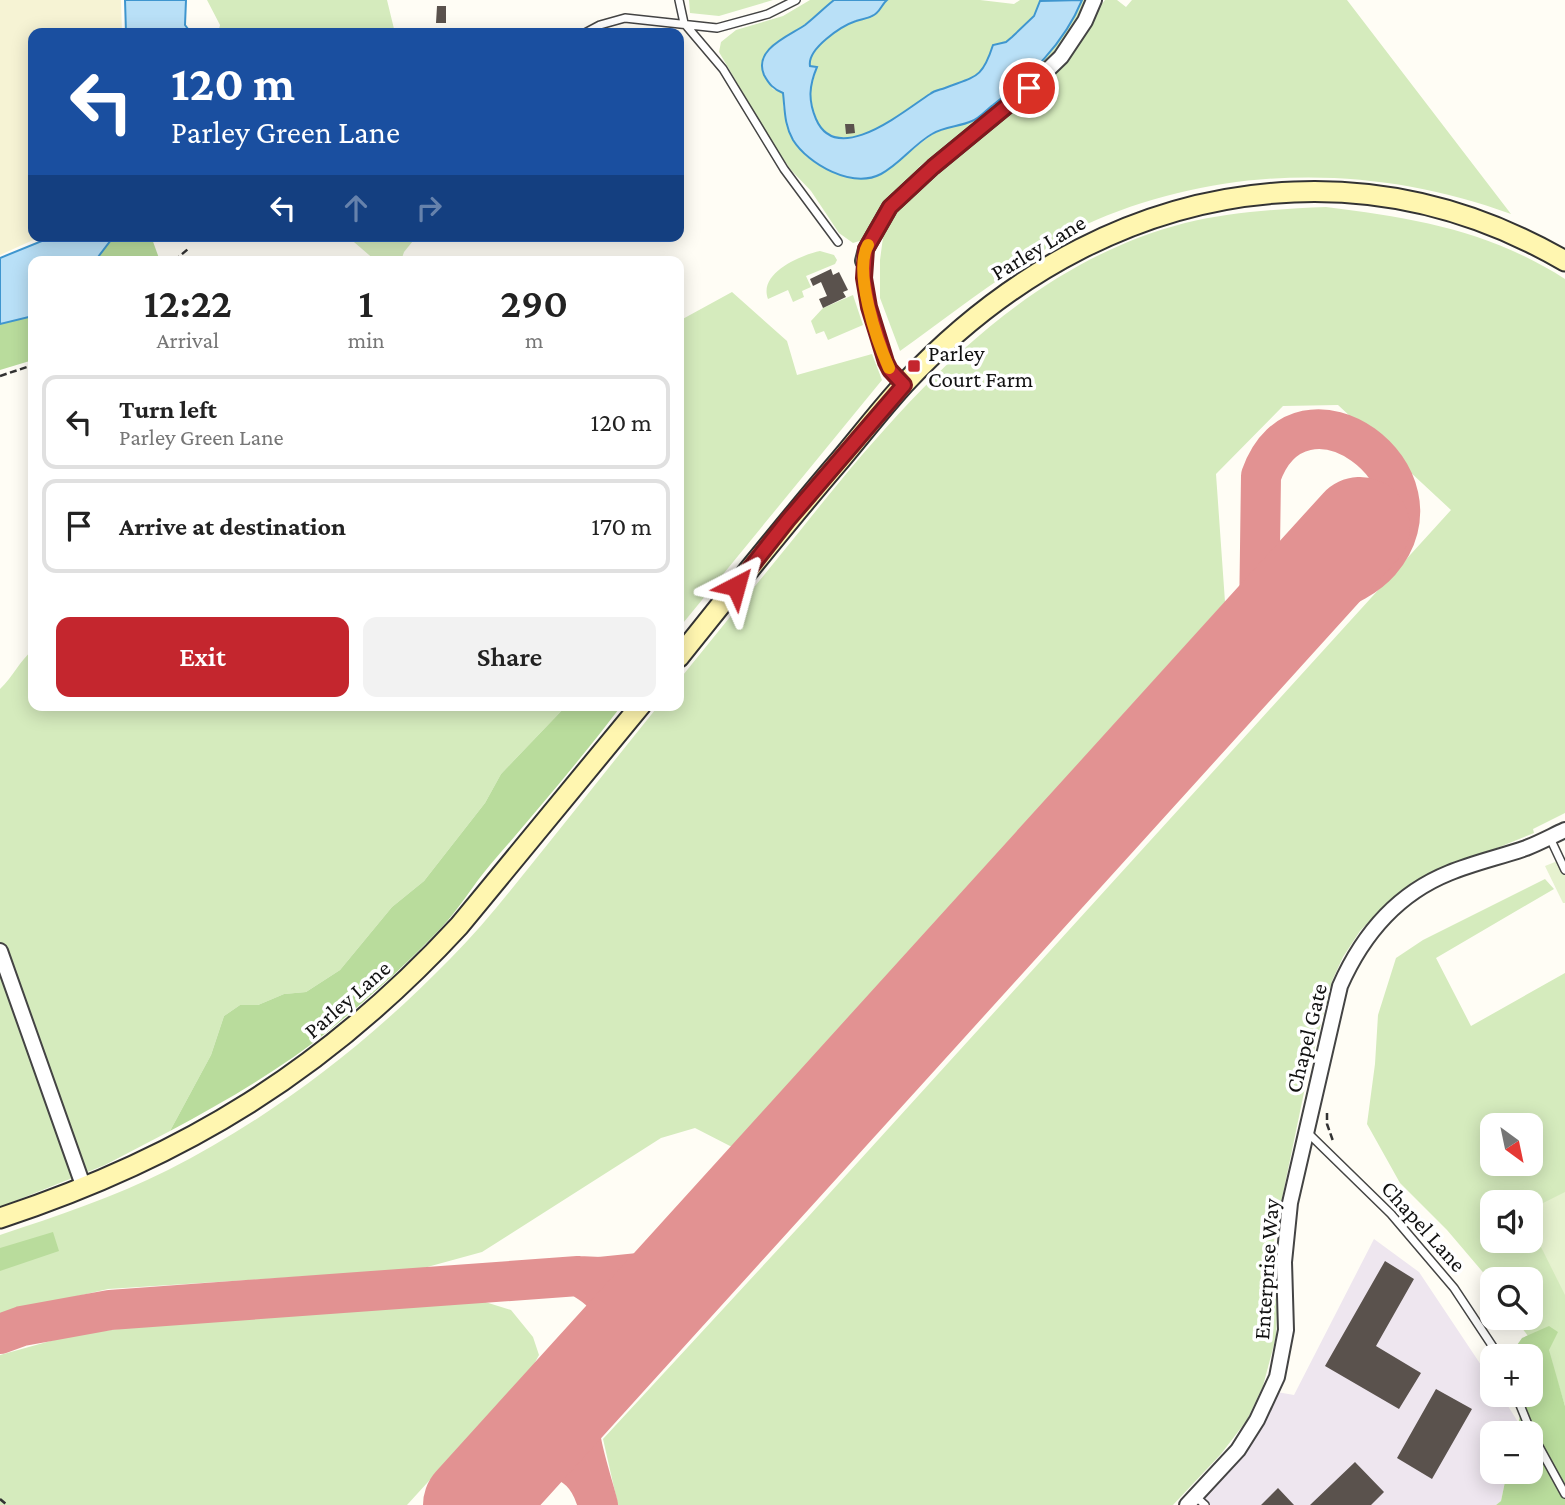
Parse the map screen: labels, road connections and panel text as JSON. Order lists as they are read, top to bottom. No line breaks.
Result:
{"streets":{"main road":["Parley Lane"],"street":["Chapel Gate","Enterprise Way"],"lane":["Chapel Lane"]},"crossings":[["Chapel Gate","Chapel Lane"],["Chapel Gate","Enterprise Way"],["Chapel Lane","Enterprise Way"]],"places":{"transit":["Parley Court Farm"]},"north":"bottom right","page":{"turn":["120 m","Parley Green Lane"],"eta":["12:22","Arrival","1","min","290","m"],"list":[{"name":"Turn left","note":"Parley Green Lane","value":"120 m"},{"name":"Arrive at destination","value":"170 m"}],"buttons":["Exit","Share"],"map_buttons":["+","−"]}}
